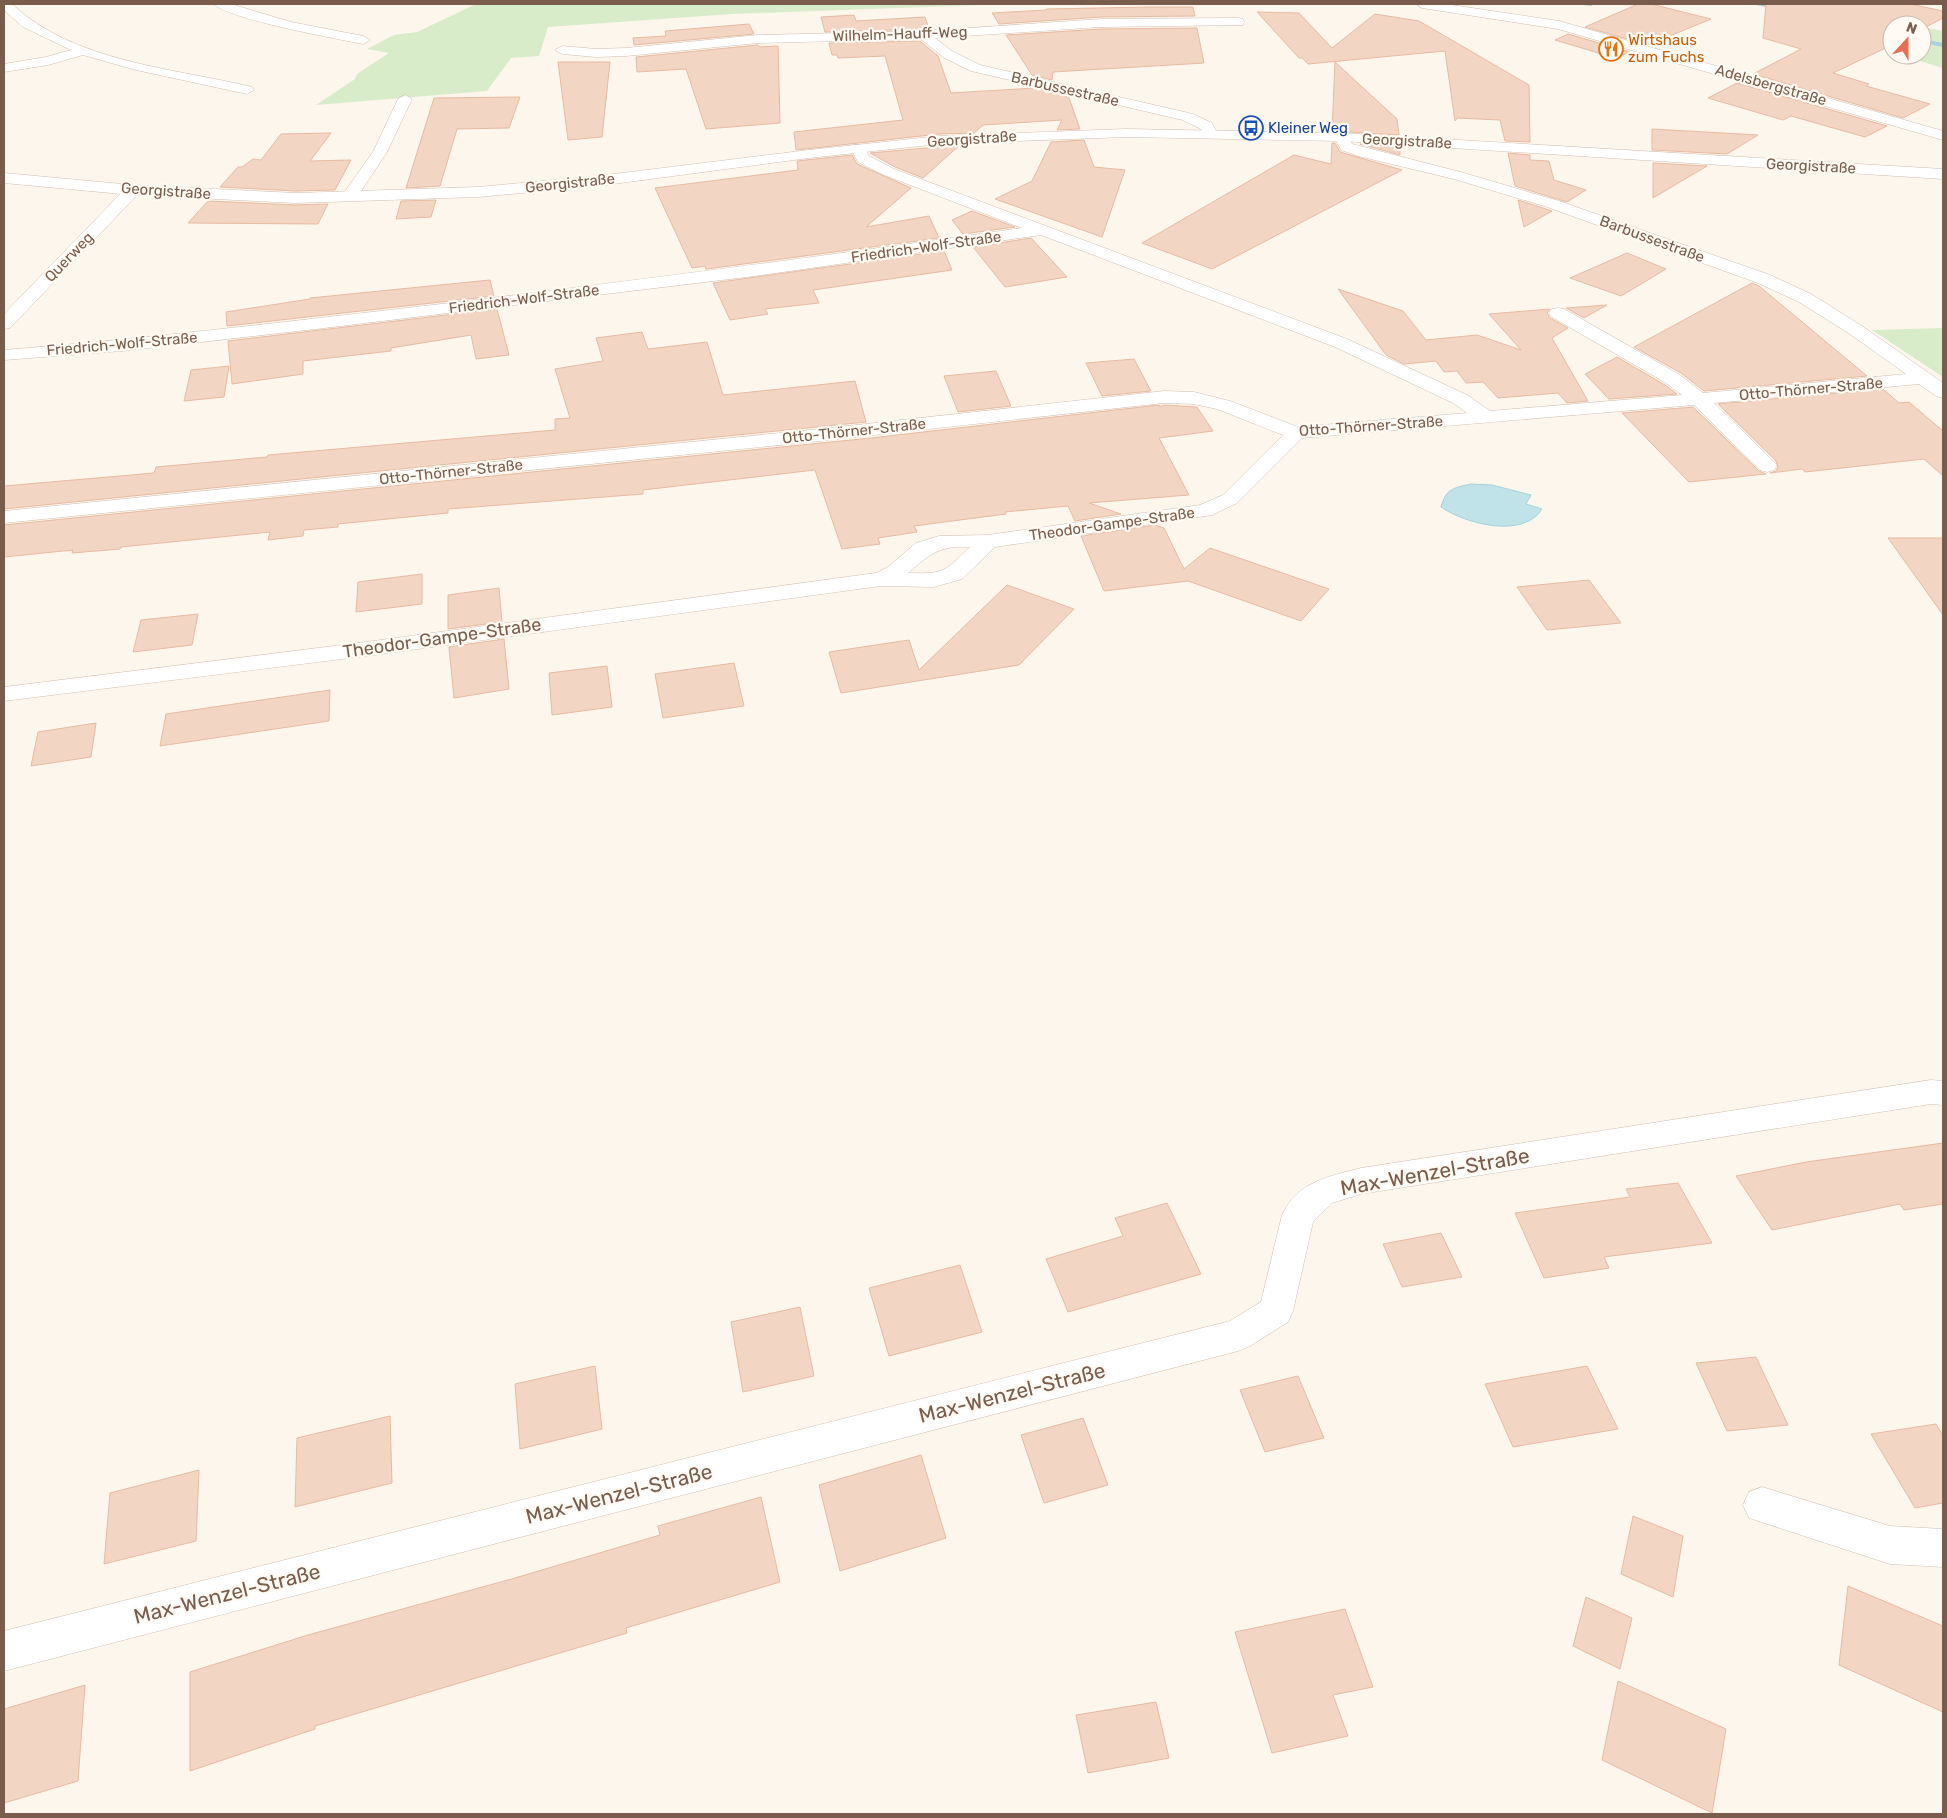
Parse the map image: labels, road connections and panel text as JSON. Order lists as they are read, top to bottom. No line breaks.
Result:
{"streets":{"street":["Wilhelm-Hauff-Weg","Adelsbergstraße","Barbussestraße","Georgistraße","Friedrich-Wolf-Straße","Querweg","Otto-Thörner-Straße","Theodor-Gampe-Straße","Max-Wenzel-Straße"]},"crossings":[["Wilhelm-Hauff-Weg","Barbussestraße"],["Barbussestraße","Georgistraße"],["Barbussestraße","Otto-Thörner-Straße"],["Georgistraße","Querweg"],["Otto-Thörner-Straße","Theodor-Gampe-Straße"]],"places":{"restaurant":["Wirtshaus zum Fuchs"],"bus stop":["Kleiner Weg"]},"north":"top"}
